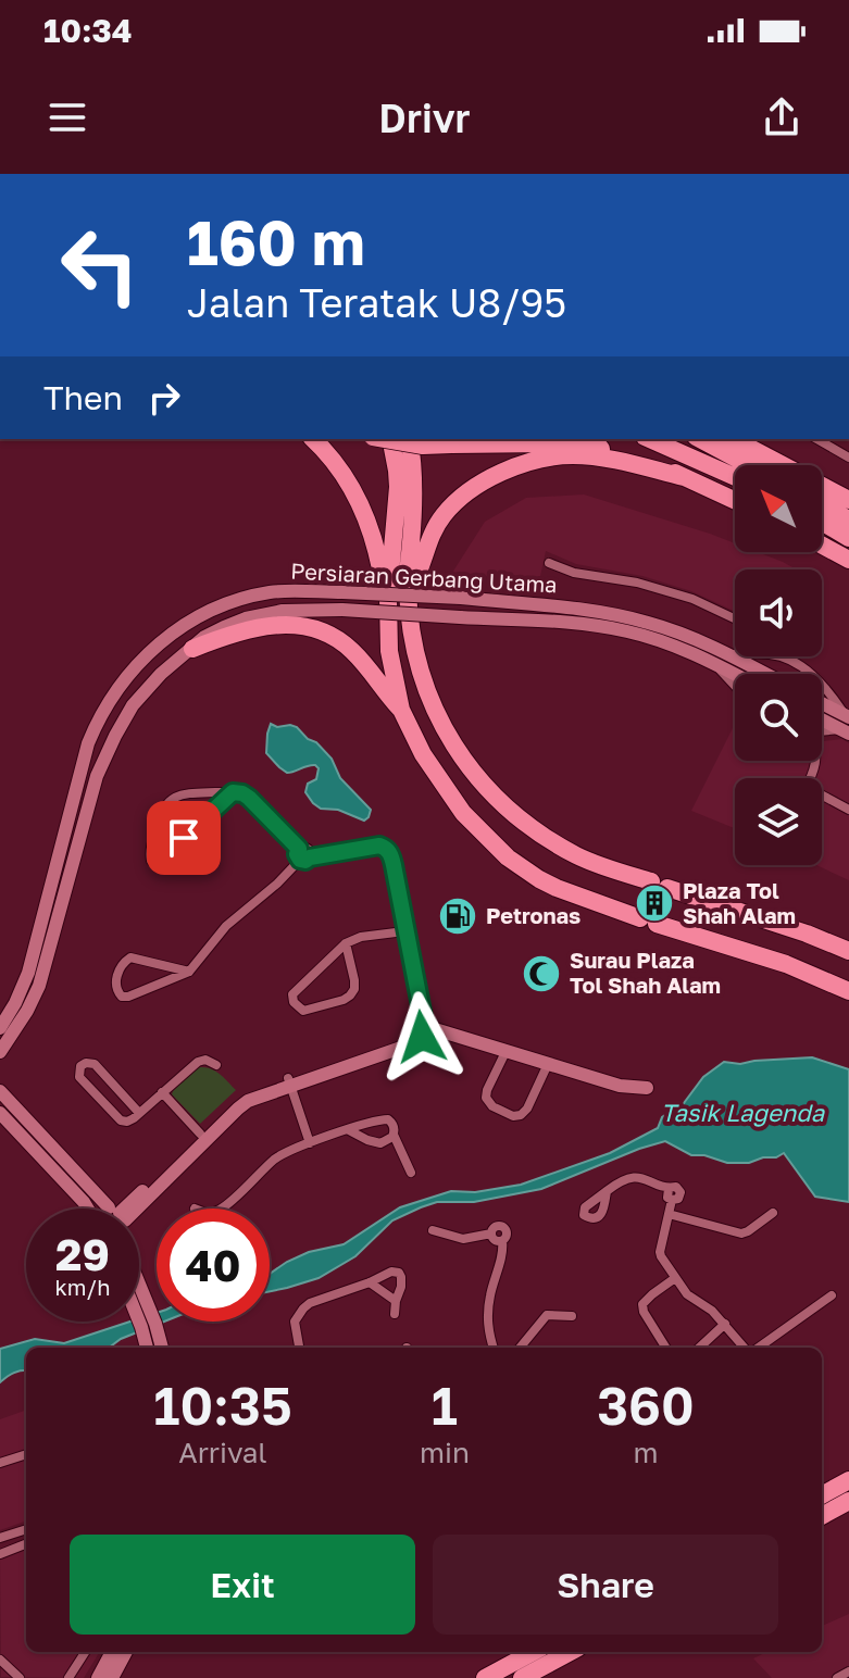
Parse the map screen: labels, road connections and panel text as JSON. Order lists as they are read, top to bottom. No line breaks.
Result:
{"streets":{"main road":["Persiaran Gerbang Utama"]},"water":["Tasik Lagenda"],"places":{"building":["Plaza Tol Shah Alam"],"fuel station":["Petronas"],"mosque":["Surau Plaza Tol Shah Alam"]},"north":"top left","page":{"status":"10:34","header":"Drivr","turn":["160 m","Jalan Teratak U8/95"],"then":"Then","speed":"29 km/h","limit":"40","eta":["10:35","Arrival","1","min","360","m"],"buttons":["Exit","Share"]}}
